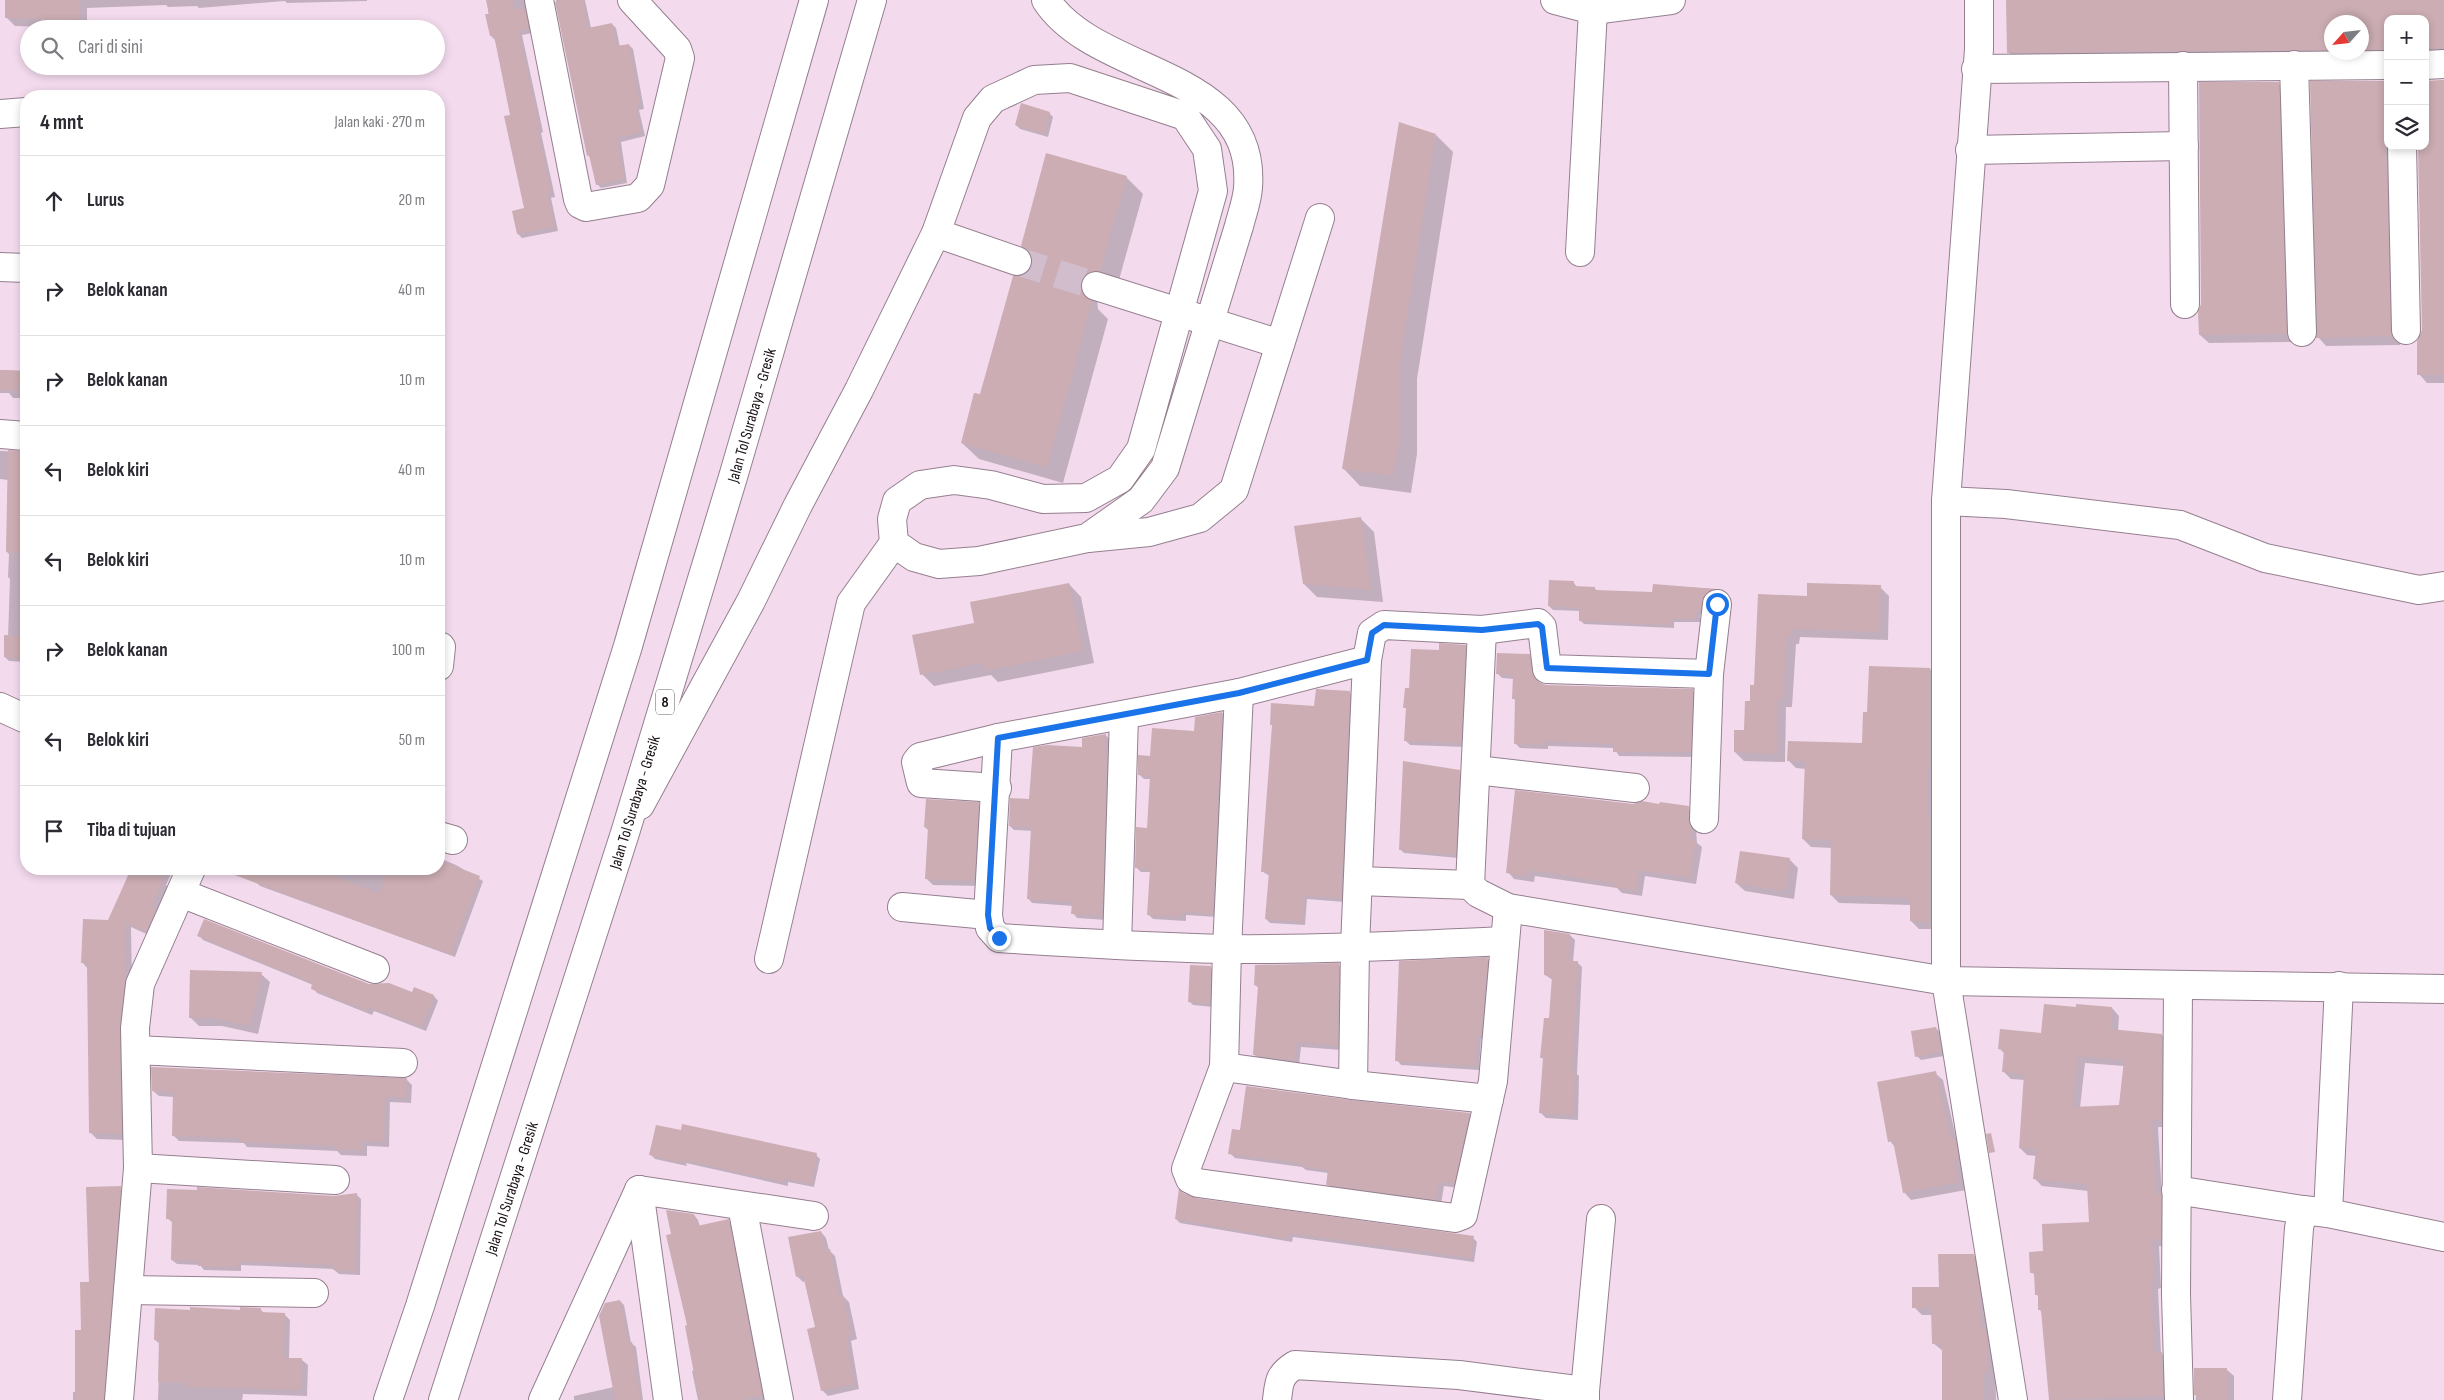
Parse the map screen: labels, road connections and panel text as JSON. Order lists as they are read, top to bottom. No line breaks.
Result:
{"streets":{"main road":["Jalan Tol Surabaya - Gresik","8"]},"north":"bottom left","page":{"map_buttons":["+","−"],"search":"Cari di sini","heading":["4 mnt","Jalan kaki · 270 m"],"list":[["Lurus","20 m"],["Belok kanan","40 m"],["Belok kanan","10 m"],["Belok kiri","40 m"],["Belok kiri","10 m"],["Belok kanan","100 m"],["Belok kiri","50 m"],"Tiba di tujuan"]}}
